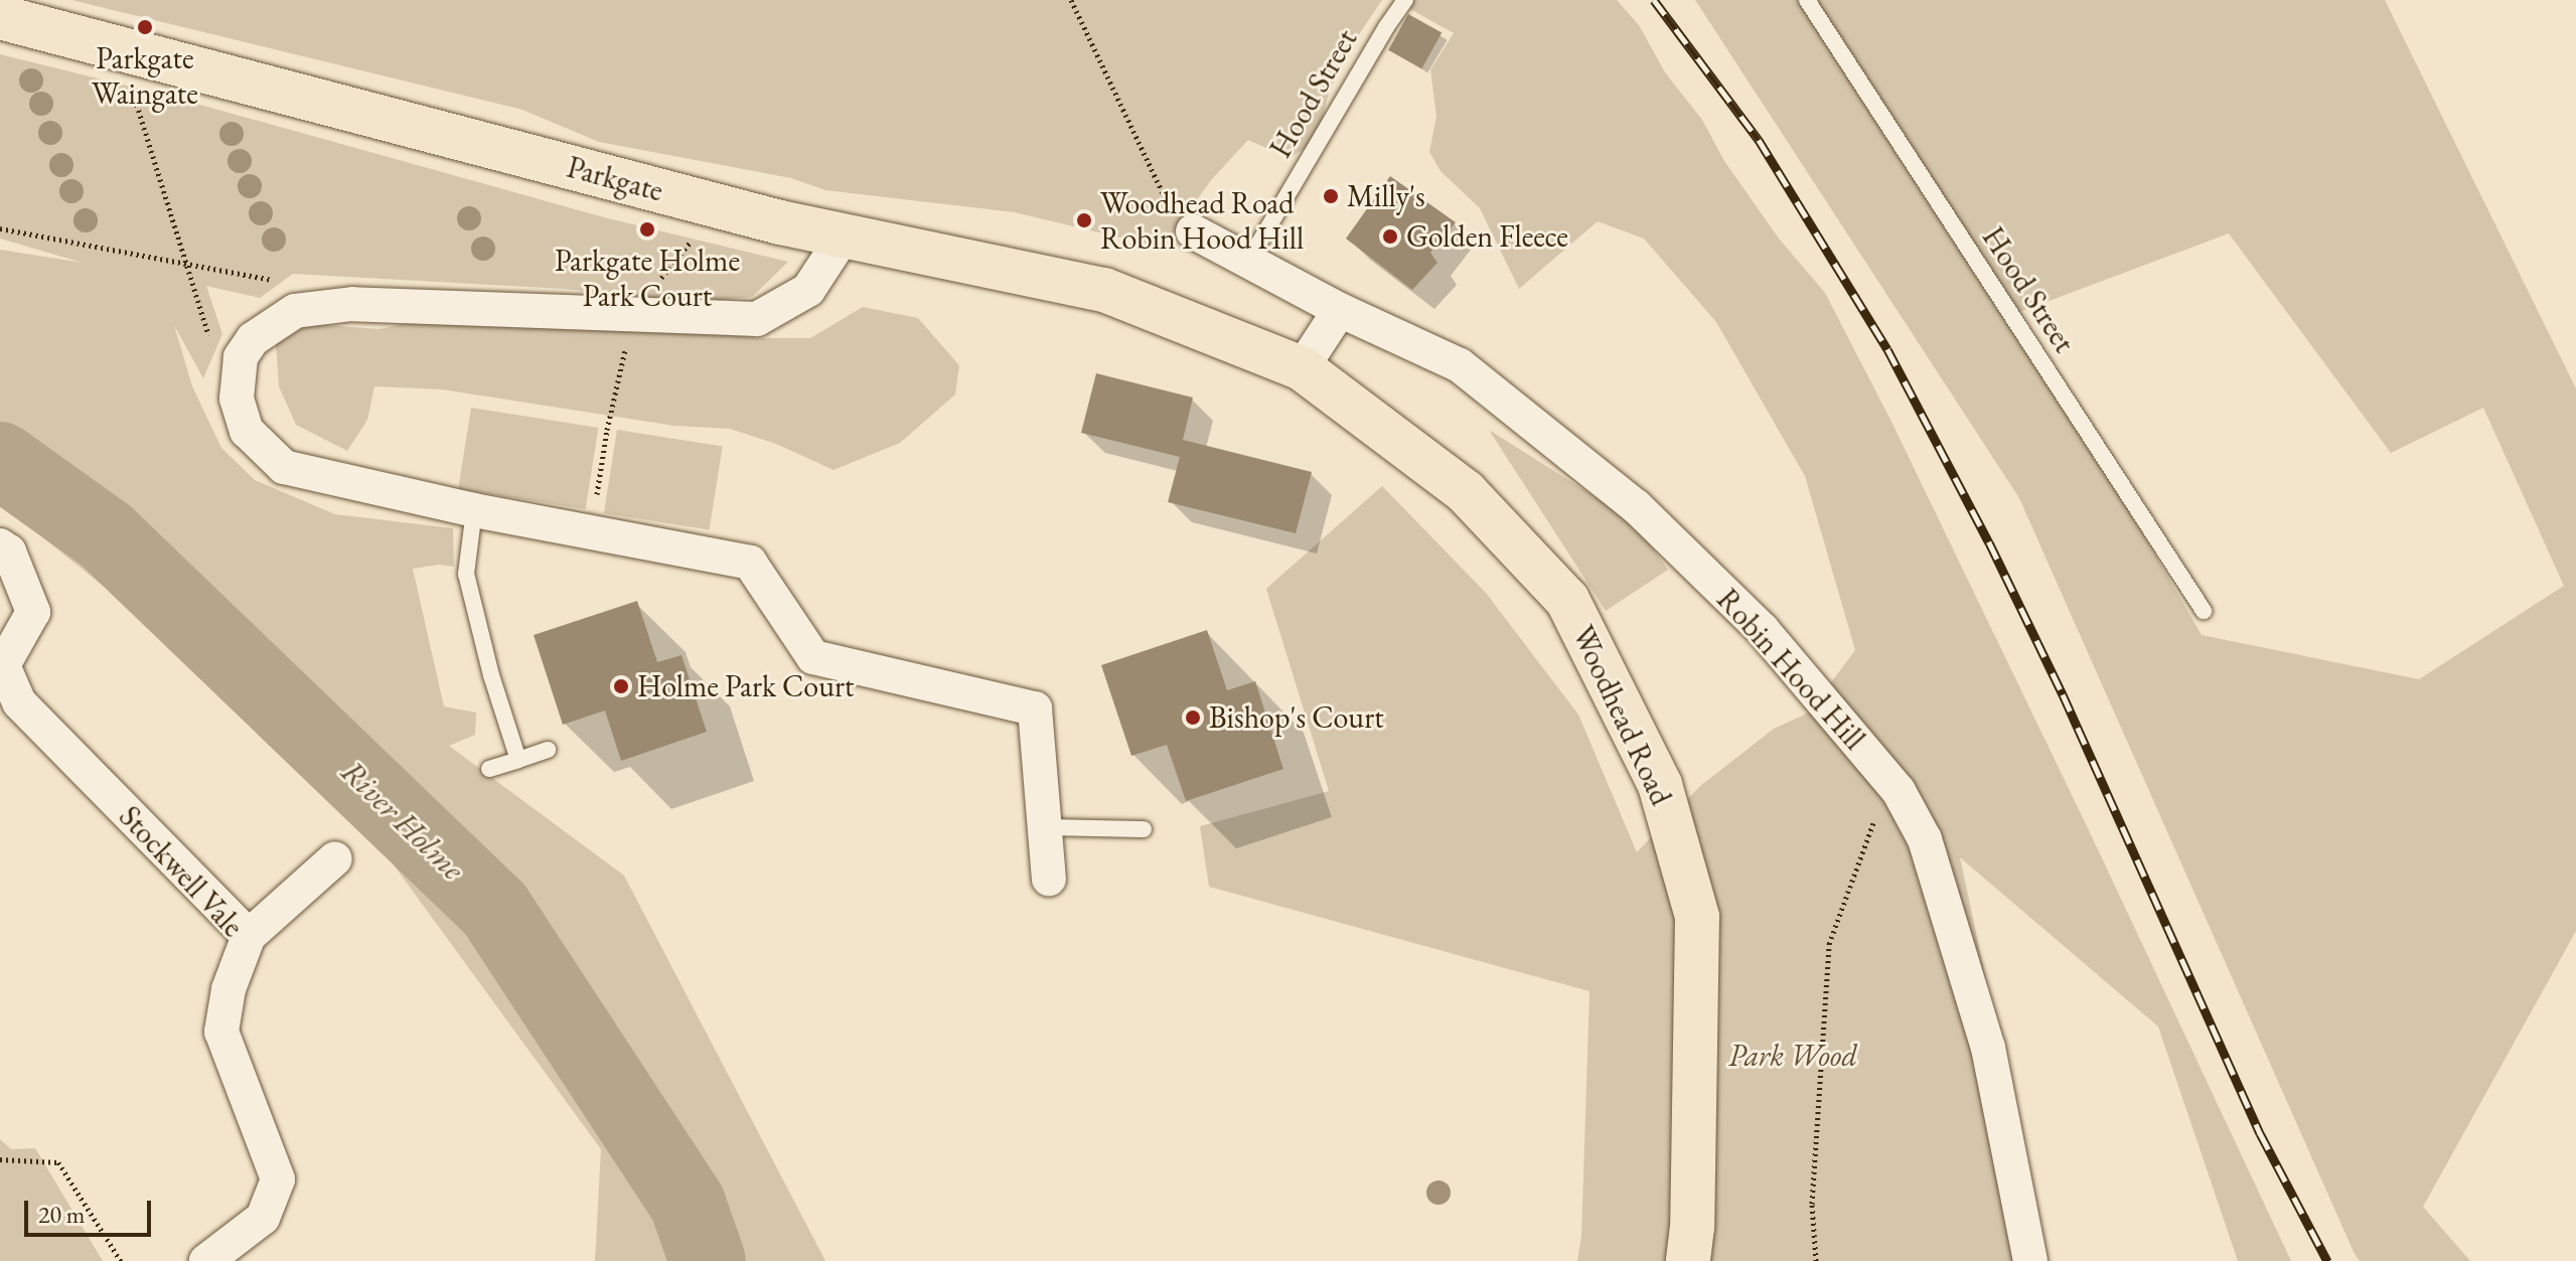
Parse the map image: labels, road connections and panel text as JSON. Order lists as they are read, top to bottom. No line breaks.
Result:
{"streets":{"main road":["Parkgate","Woodhead Road"],"street":["Robin Hood Hill","Stockwell Vale"],"lane":["Hood Street"]},"crossings":[["Hood Street","Robin Hood Hill"],["Parkgate","Woodhead Road"]],"water":["River Holme"],"parks":["Park Wood"],"places":["Parkgate Waingate","Milly's","Woodhead Road Robin Hood Hill","Parkgate Holme Park Court","Golden Fleece","Holme Park Court","Bishop's Court"],"scale_bar":"20 m"}
